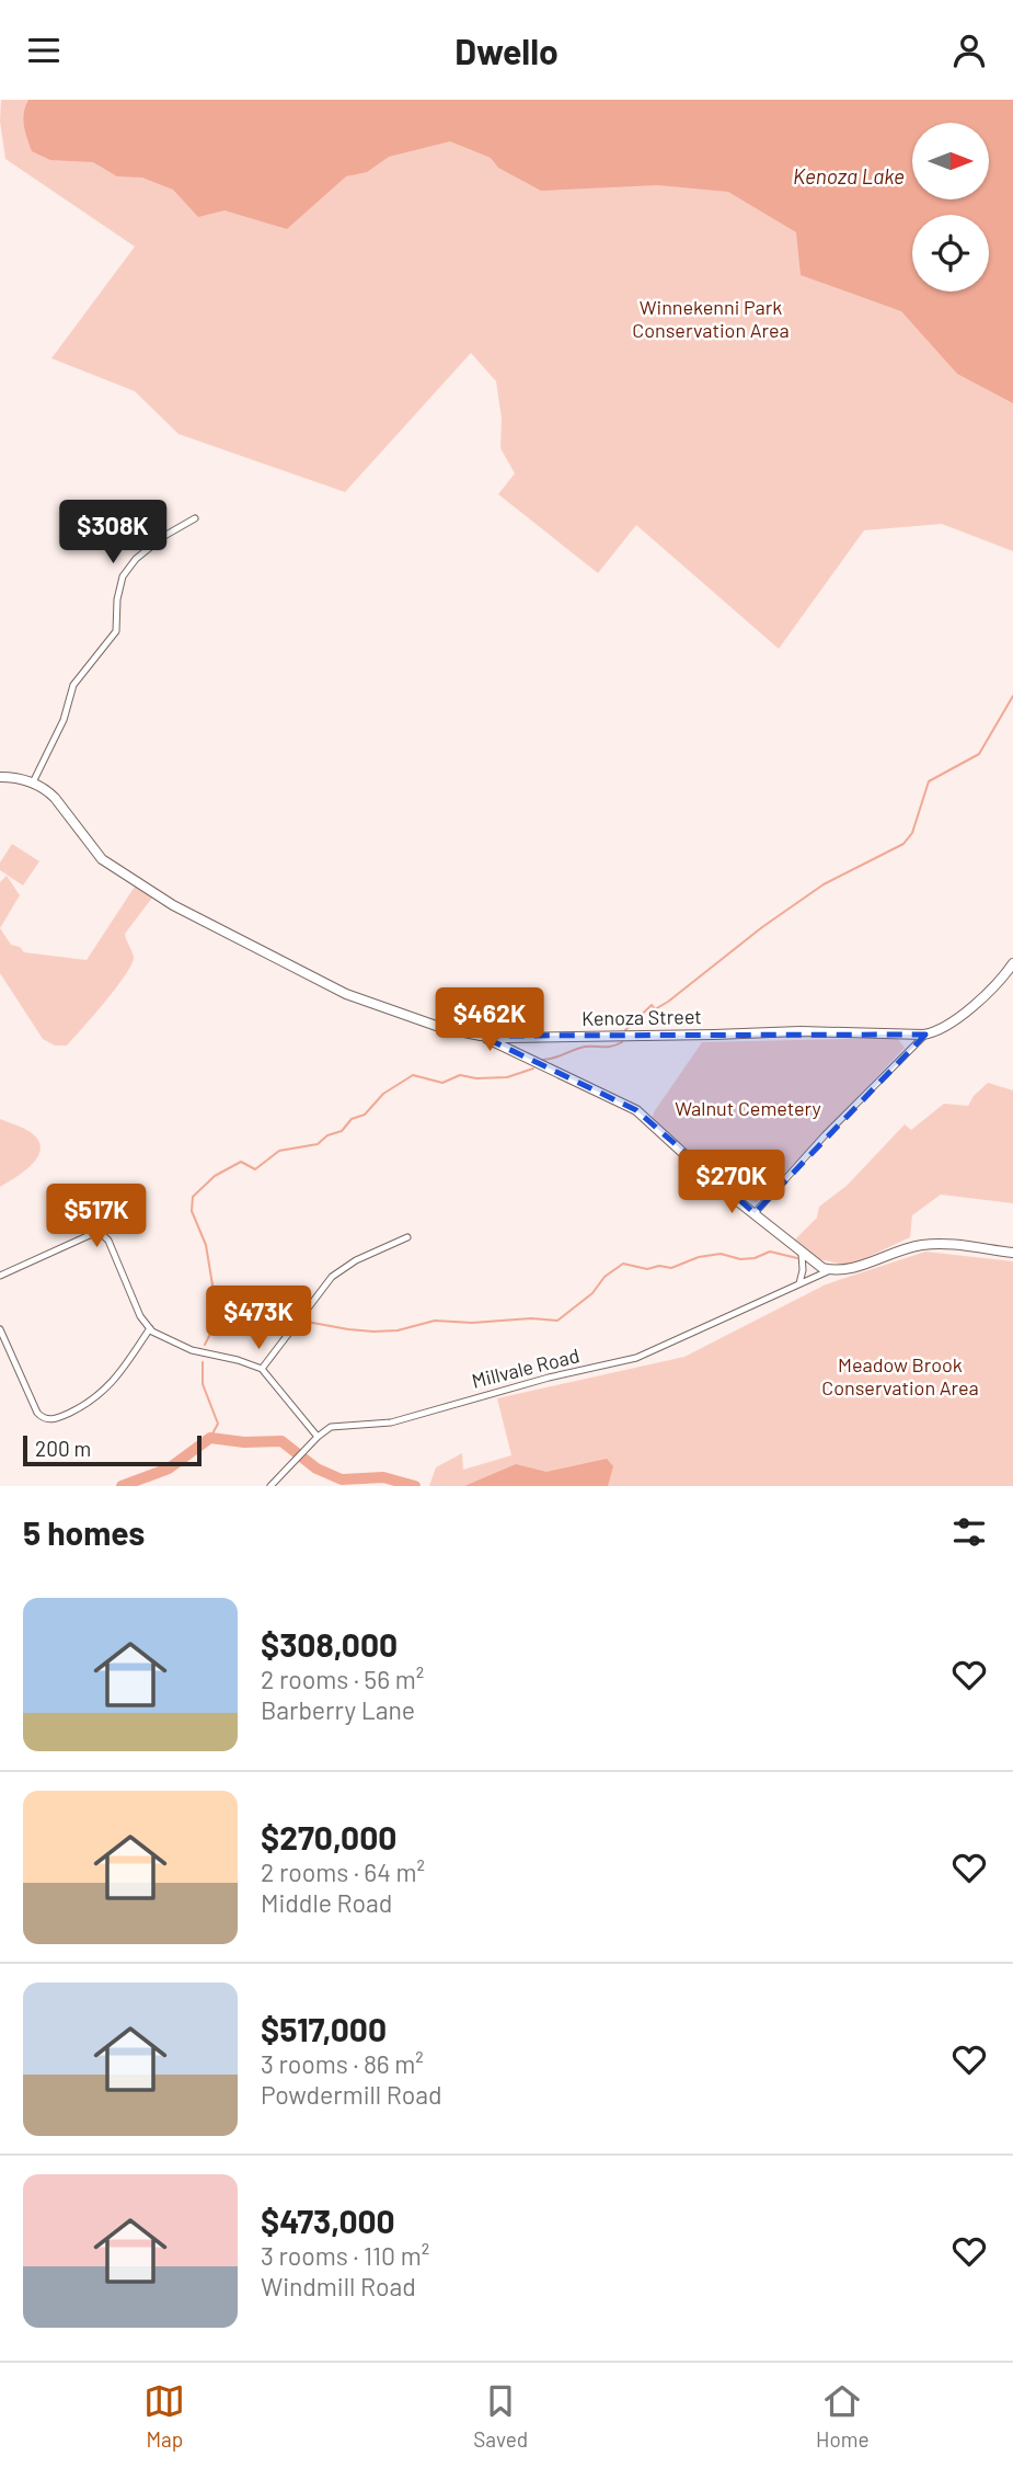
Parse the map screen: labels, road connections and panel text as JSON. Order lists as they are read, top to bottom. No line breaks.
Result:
{"streets":{"street":["Kenoza Street","Millvale Road"]},"water":["Kenoza Lake"],"parks":["Winnekenni Park Conservation Area","Walnut Cemetery","Meadow Brook Conservation Area"],"scale_bar":"200 m","north":"right","page":{"header":"Dwello","price":["$308K","$462K","$270K","$517K","$473K"],"scale":"200 m","heading":"5 homes","list":[{"name":"$308,000","note":"2 rooms · 56 m² · Barberry Lane"},{"name":"$270,000","note":"2 rooms · 64 m² · Middle Road"},{"name":"$517,000","note":"3 rooms · 86 m² · Powdermill Road"},{"name":"$473,000","note":"3 rooms · 110 m² · Windmill Road"}],"tabs":["Map","Saved","Home"]}}
